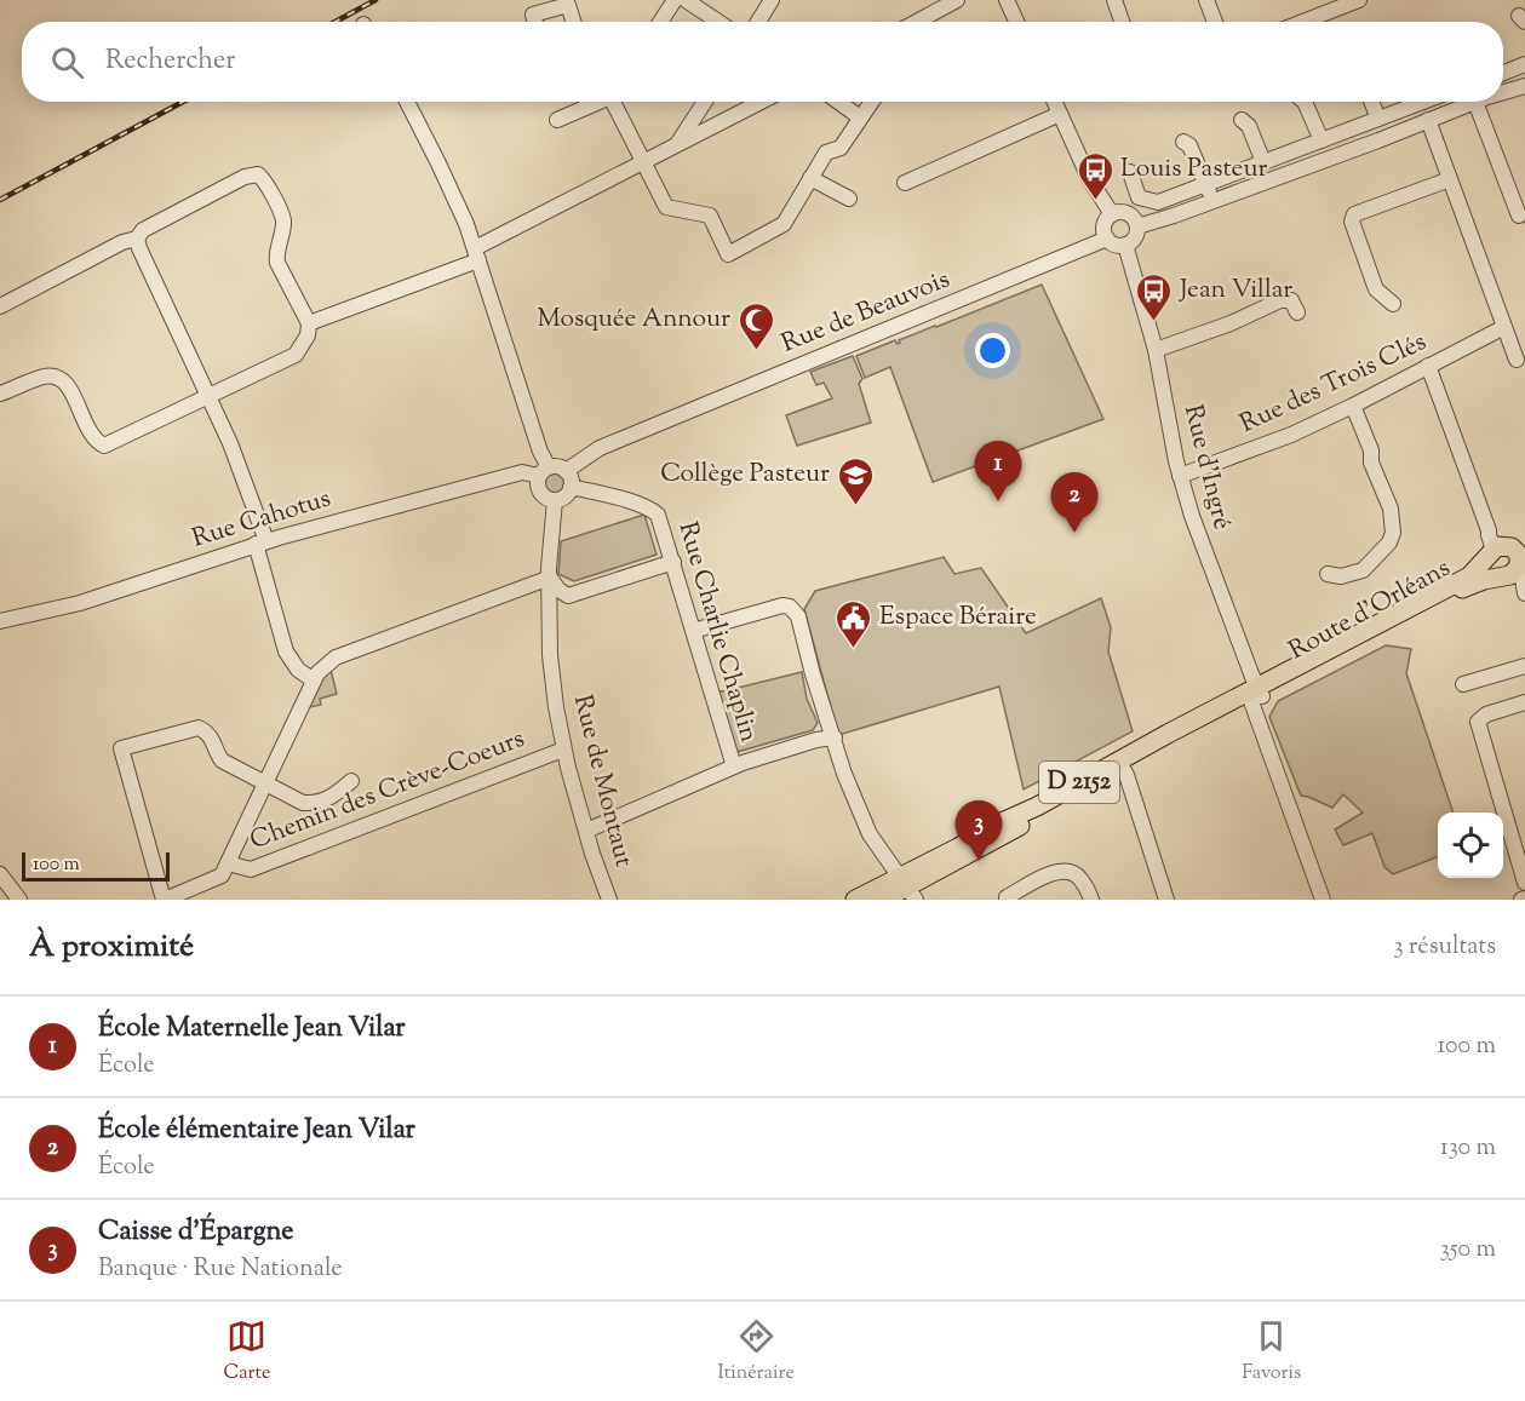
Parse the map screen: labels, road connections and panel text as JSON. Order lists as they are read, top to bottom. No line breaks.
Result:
{"streets":{"main road":["Route d'Orléans","D 2152"],"street":["Rue de Beauvois","Rue des Trois Clés","Rue d'Ingré","Rue Cahotus","Rue Charlie Chaplin","Rue de Montaut","Chemin des Crève-Coeurs"]},"crossings":[["Rue de Beauvois","Rue d'Ingré"],["Rue de Beauvois","Rue Cahotus"],["Rue de Beauvois","Rue Charlie Chaplin"],["Rue de Beauvois","Rue de Montaut"],["Rue des Trois Clés","Rue d'Ingré"],["Rue d'Ingré","Route d'Orléans"],["Rue d'Ingré","D 2152"],["Rue Cahotus","Rue Charlie Chaplin"],["Rue Cahotus","Rue de Montaut"],["Route d'Orléans","D 2152"],["Rue Charlie Chaplin","Rue de Montaut"],["Rue de Montaut","Chemin des Crève-Coeurs"]],"places":{"bus stop":["Louis Pasteur","Jean Villar"],"mosque":["Mosquée Annour"],"school or university":["Collège Pasteur"],"public building":["Espace Béraire"]},"scale_bar":"100 m","page":{"search":"Rechercher","pins":["1","2","3"],"scale":"100 m","heading":["À proximité","3 résultats"],"list":[{"mark":"1","name":"École Maternelle Jean Vilar","note":"École","value":"100 m"},{"mark":"2","name":"École élémentaire Jean Vilar","note":"École","value":"130 m"},{"mark":"3","name":"Caisse d'Épargne","note":"Banque · Rue Nationale","value":"350 m"}],"nav":["Carte","Itinéraire","Favoris"]}}
